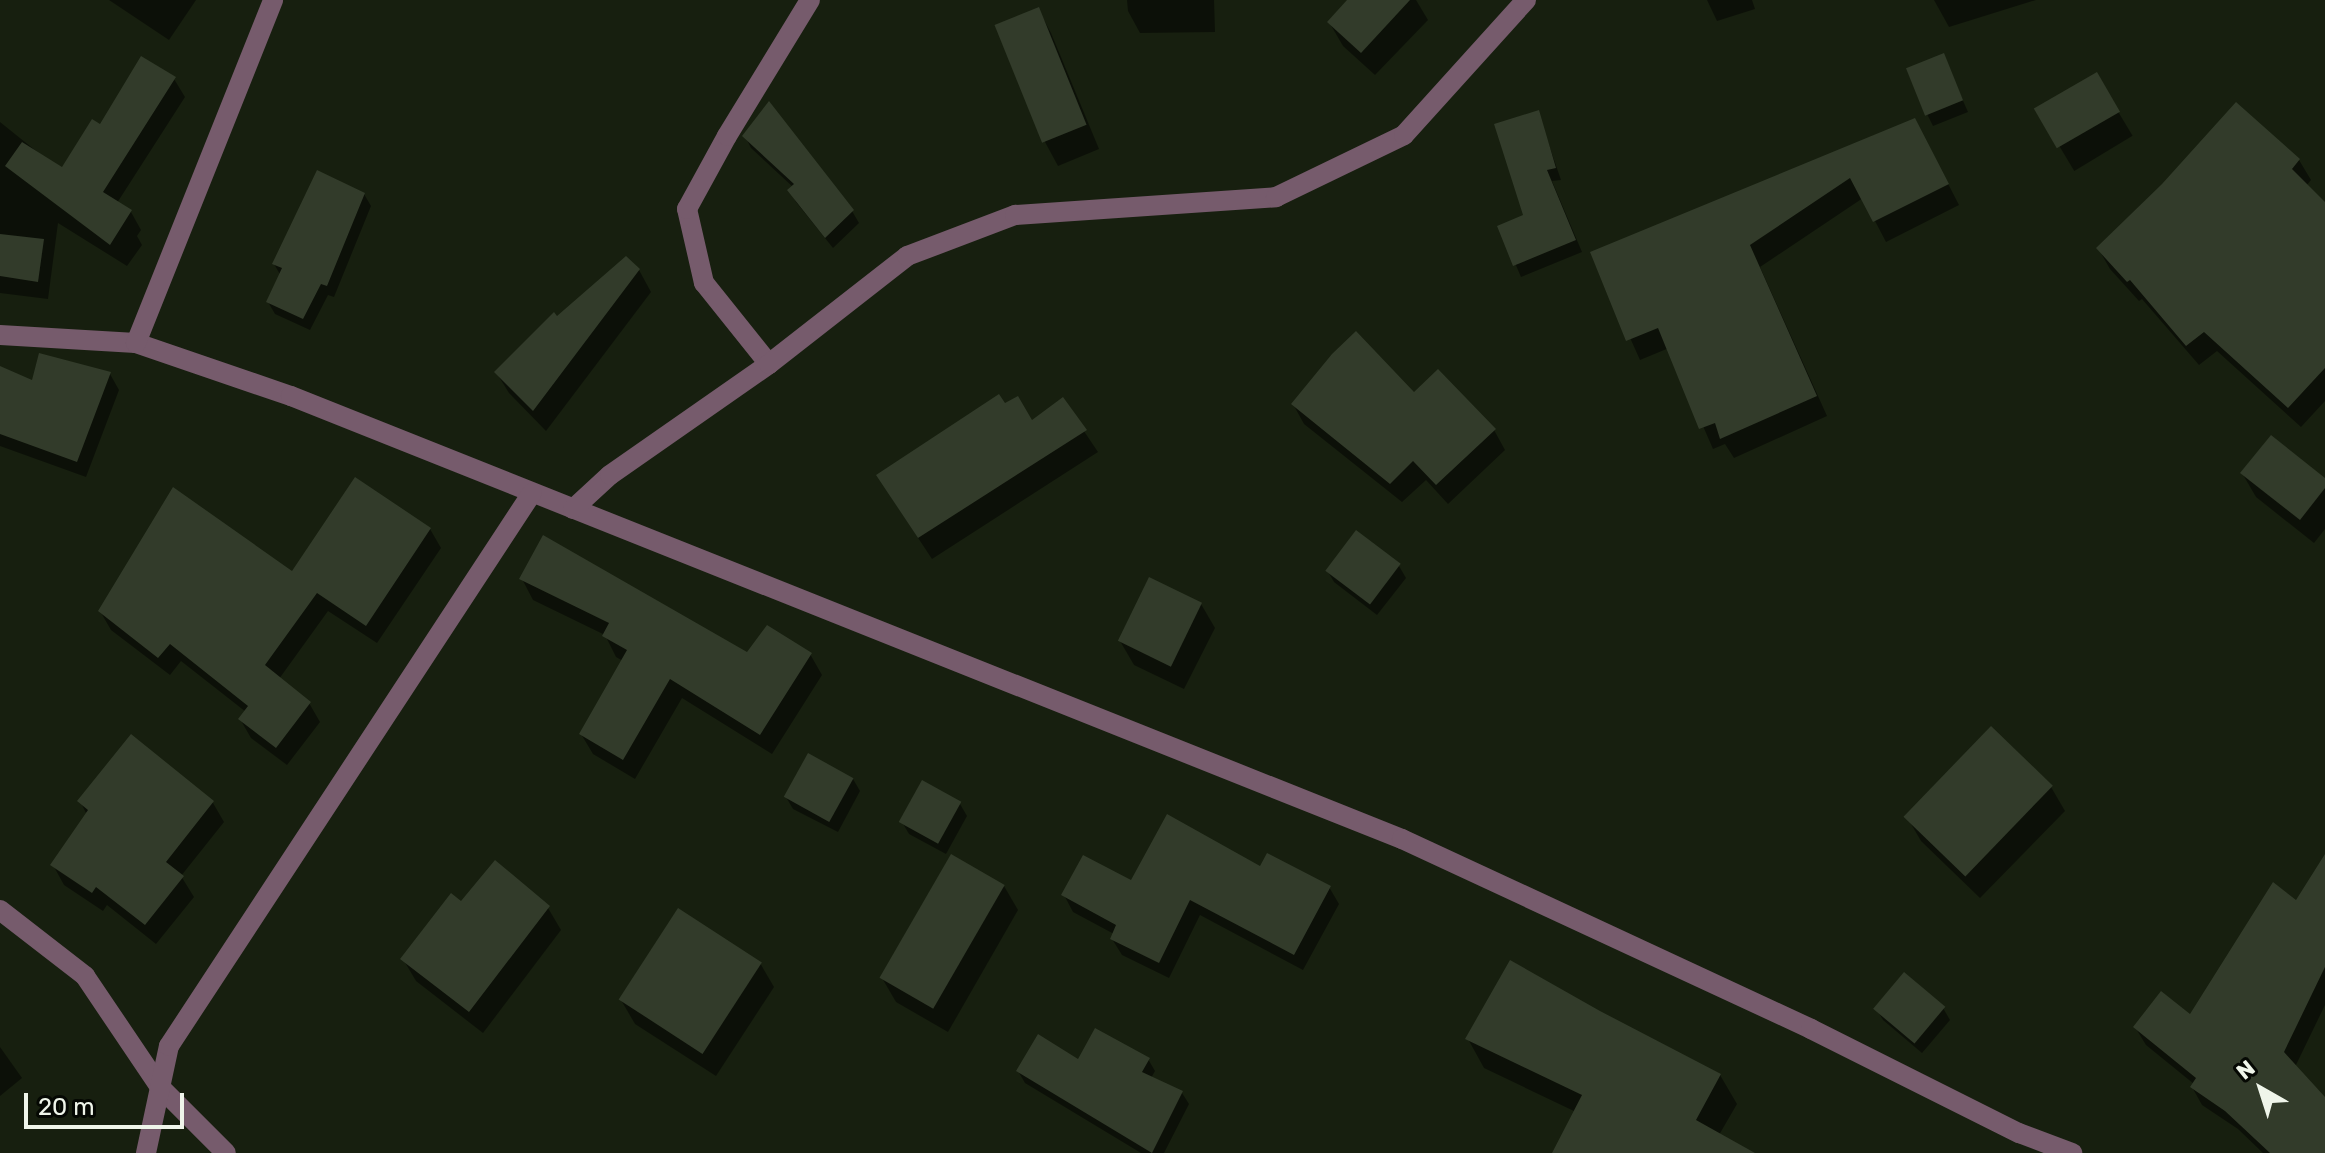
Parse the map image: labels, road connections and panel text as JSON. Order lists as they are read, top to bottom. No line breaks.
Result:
{"scale_bar":"20 m","north":"top left"}
